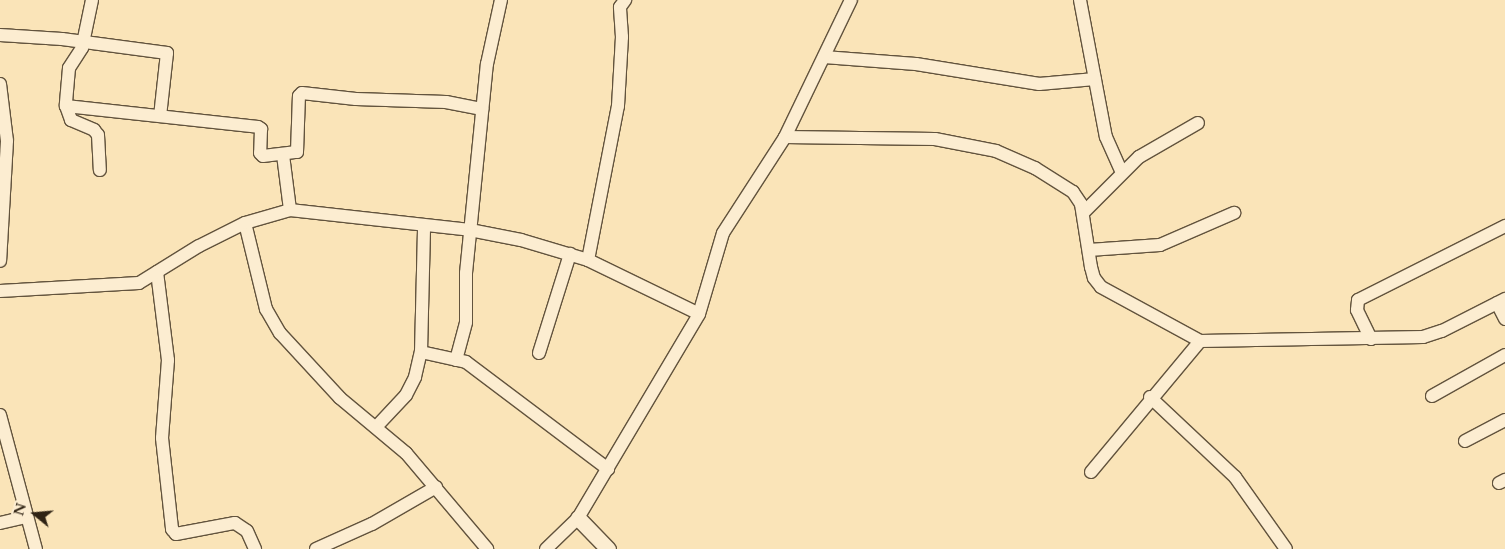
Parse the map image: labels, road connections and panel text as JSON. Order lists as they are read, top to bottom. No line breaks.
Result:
{"north":"left"}
